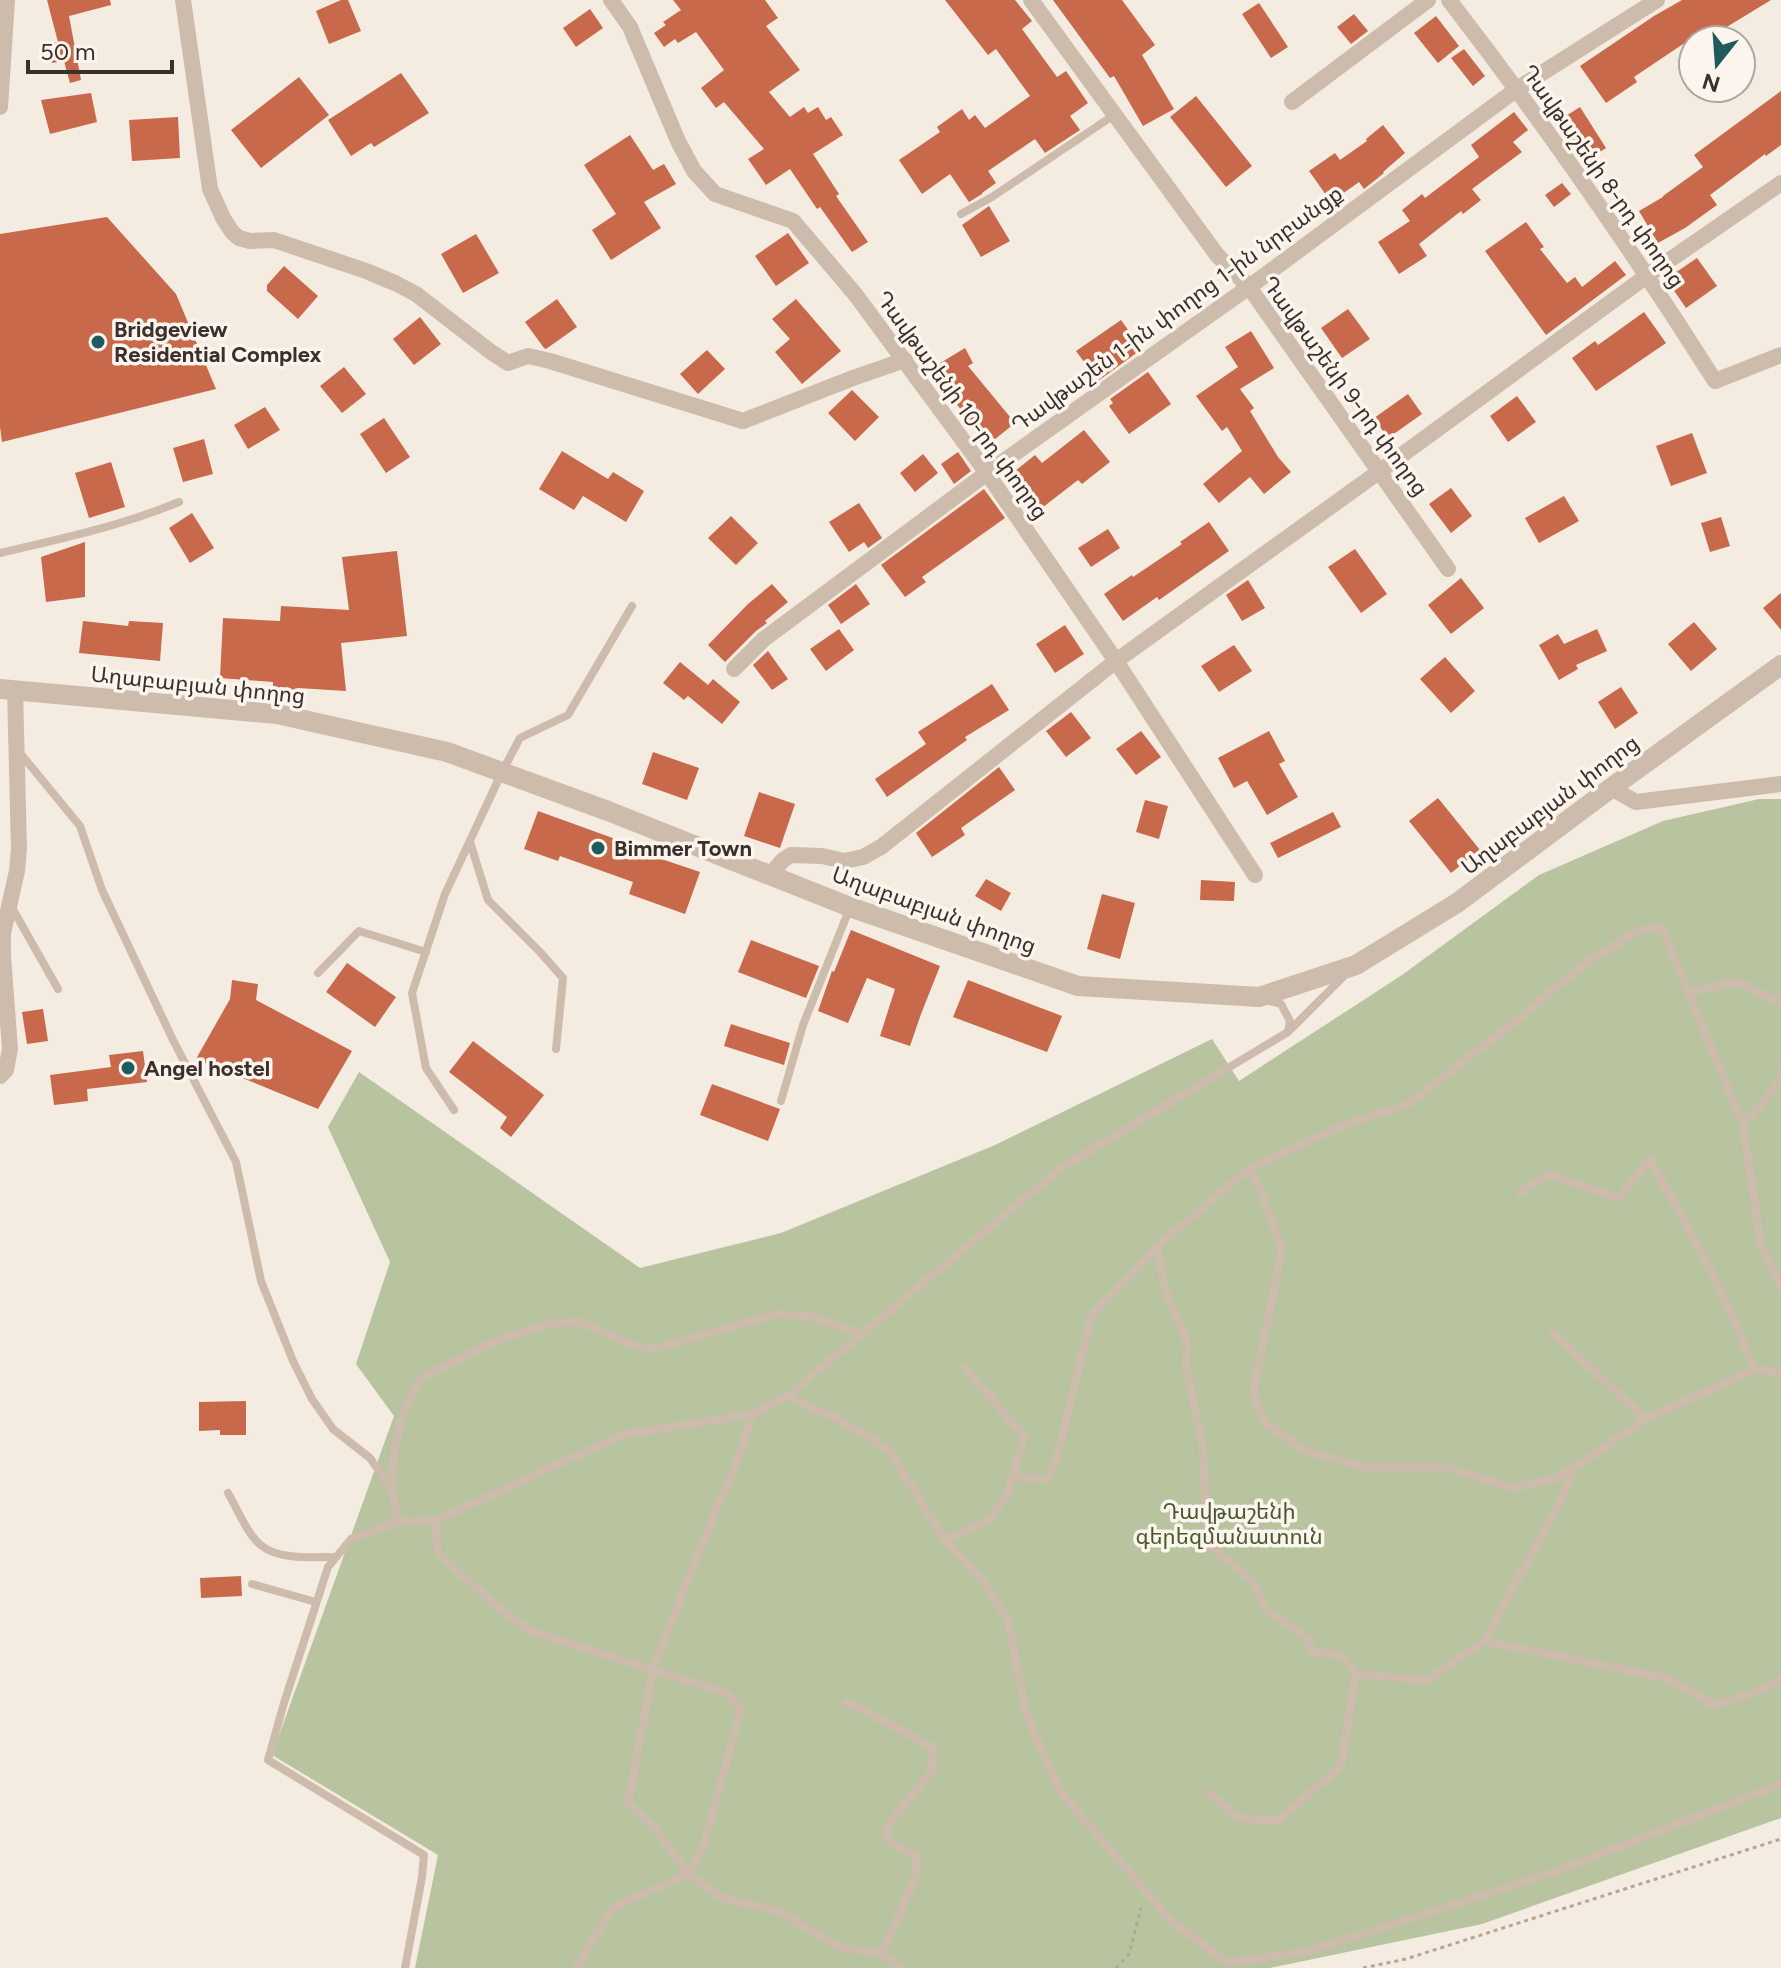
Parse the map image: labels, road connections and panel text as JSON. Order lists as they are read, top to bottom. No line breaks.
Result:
{"streets":{"street":["Դավթաշենի 8-րդ փողոց","Դավթաշեն 1-ին փողոց 1-ին նրբանցք","Դավթաշենի 9-րդ փողոց","Դավթաշենի 10-րդ փողոց","Աղաբաբյան փողոց"]},"crossings":[["Դավթաշենի 8-րդ փողոց","Դավթաշեն 1-ին փողոց 1-ին նրբանցք"],["Դավթաշեն 1-ին փողոց 1-ին նրբանցք","Դավթաշենի 9-րդ փողոց"],["Դավթաշեն 1-ին փողոց 1-ին նրբանցք","Դավթաշենի 10-րդ փողոց"]],"parks":["Դավթաշենի գերեզմանատուն"],"places":["Bridgeview Residential Complex","Bimmer Town","Angel hostel"],"scale_bar":"50 m","north":"bottom"}
